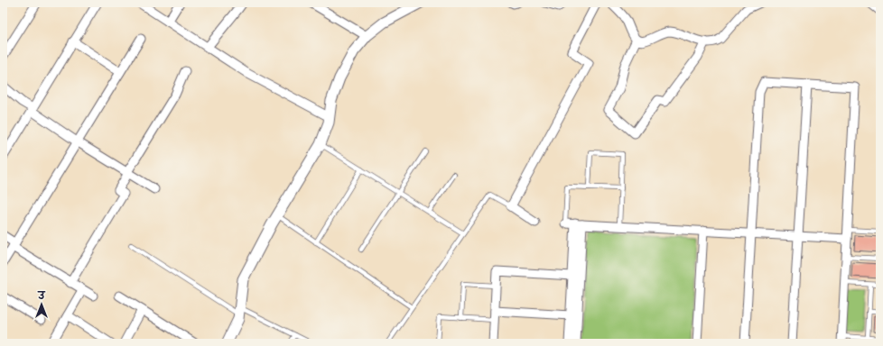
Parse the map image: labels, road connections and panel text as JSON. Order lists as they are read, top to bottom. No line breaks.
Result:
{"north":"top"}
